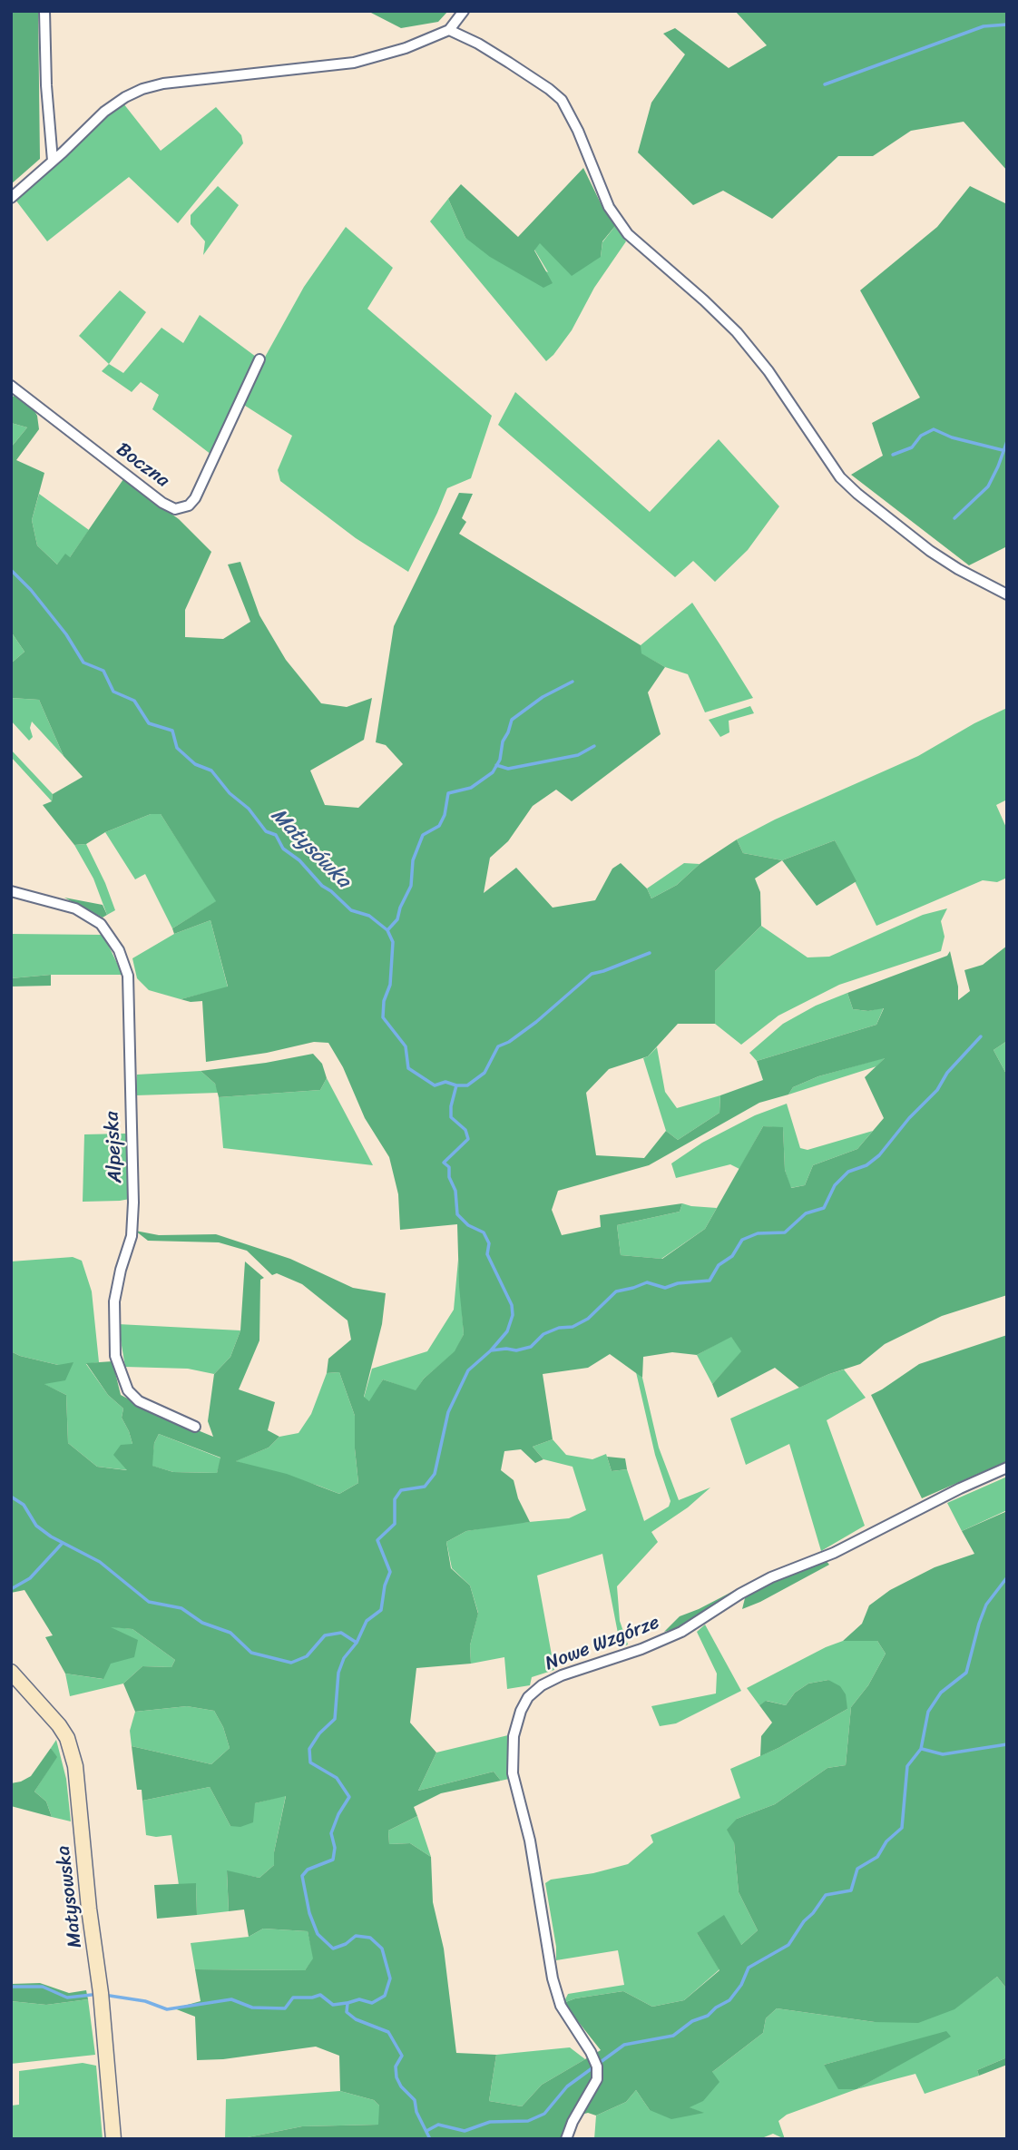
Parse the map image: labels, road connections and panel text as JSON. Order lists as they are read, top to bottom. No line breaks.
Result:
{"streets":{"street":["Boczna","Alpejska","Nowe Wzgórze","Matysowska"]},"water":["Matysówka"]}
